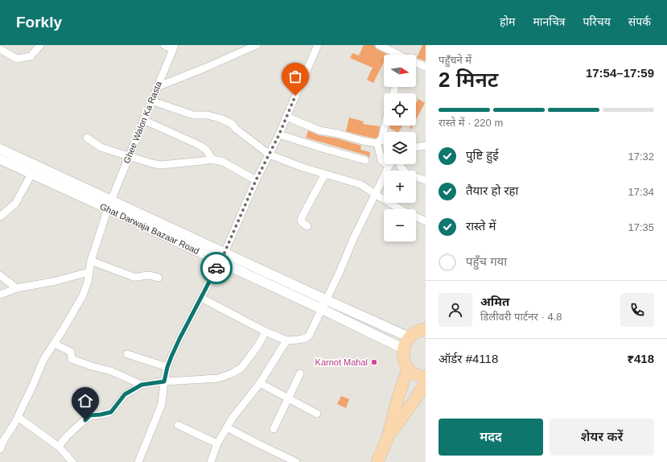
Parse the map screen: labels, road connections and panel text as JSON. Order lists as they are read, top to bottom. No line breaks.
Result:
{"streets":{"street":["Ghee Walon Ka Rasta","Ghat Darwaja Bazaar Road"]},"crossings":[["Ghee Walon Ka Rasta","Ghat Darwaja Bazaar Road"]],"places":["Karnot Mahal"],"north":"right","page":{"header":"Forkly","nav":["होम","मानचित्र","परिचय","संपर्क"],"heading":["2 मिनट","पहुँचने में","17:54–17:59"],"panel":["अमित","डिलीवरी पार्टनर · 4.8","ऑर्डर #4118","₹418"],"map_buttons":["+","−"],"bar":"रास्ते में · 220 m","list":[["पुष्टि हुई","17:32"],["तैयार हो रहा","17:34"],["रास्ते में","17:35"],"पहुँच गया"],"buttons":["मदद","शेयर करें"]}}
